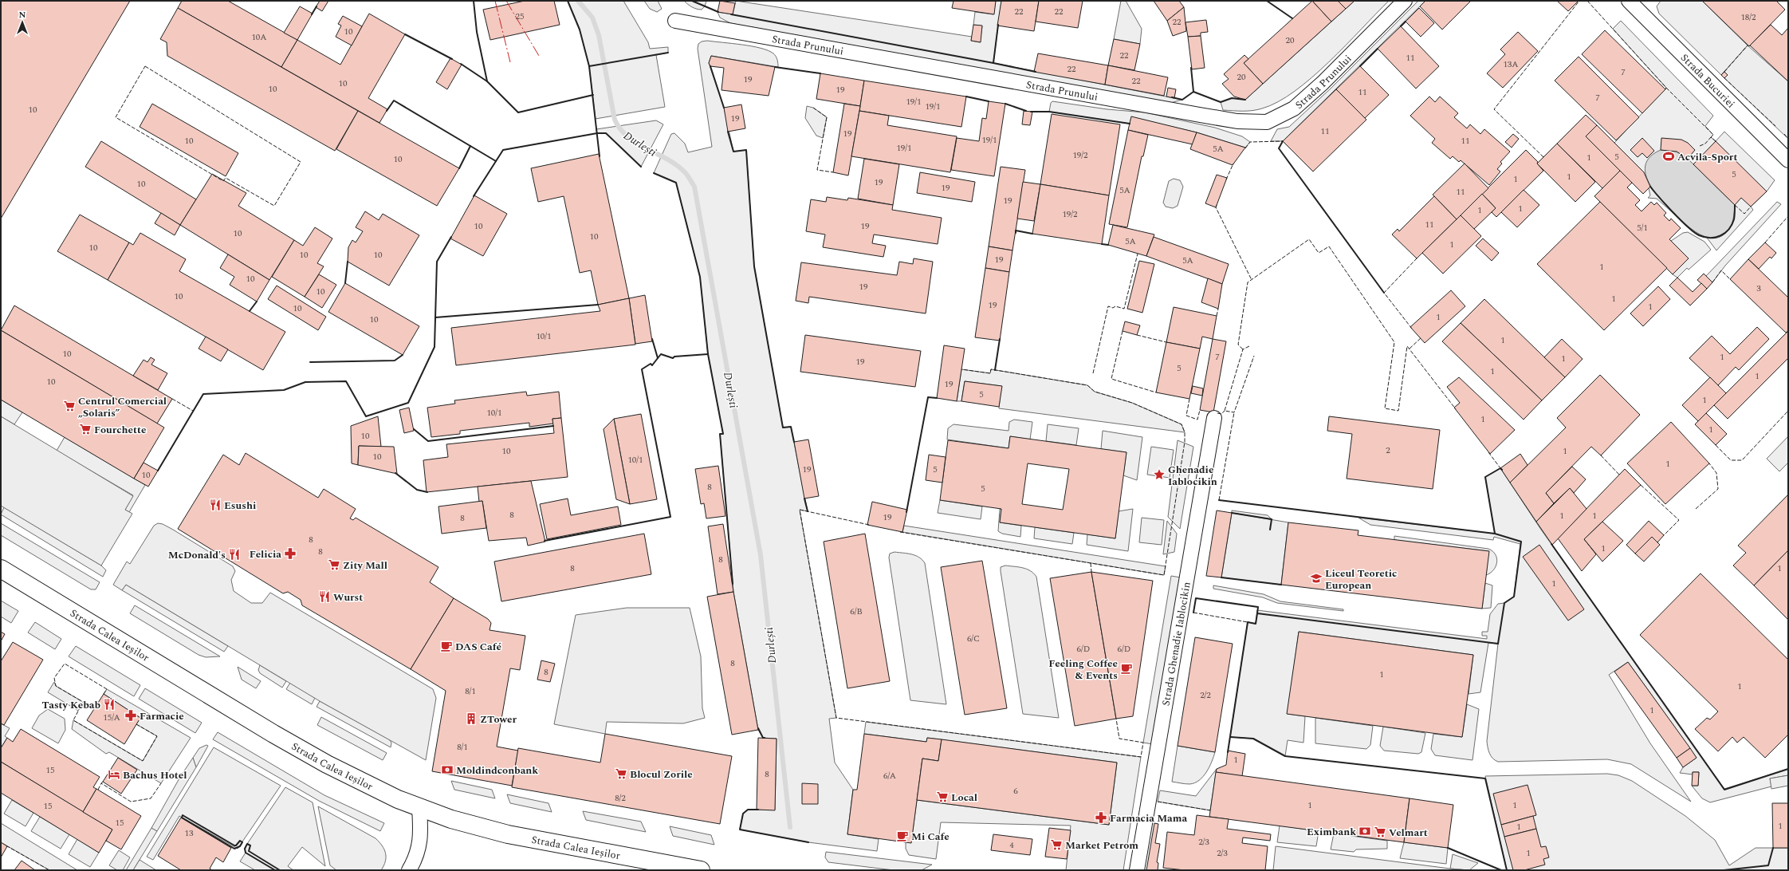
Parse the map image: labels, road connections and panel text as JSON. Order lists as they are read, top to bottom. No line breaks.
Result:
{"streets":{"main road":["Strada Calea Ieșilor"],"street":["Strada Prunului","Strada Bucuriei","Strada Ghenadie Iablocikin"]},"water":["Durlești"],"places":{"sports":["Acvila-Sport"],"supermarket":["Centrul Comercial „Solaris”","Fourchette","Zity Mall","Blocul Zorile","Local","Velmart","Market Petrom"],"place":["Ghenadie Iablocikin"],"restaurant":["Esushi","McDonald's","Wurst","Tasty Kebab"],"pharmacy":["Felicia","Farmacie","Farmacia Mama"],"school or university":["Liceul Teoretic European"],"cafe":["DAS Café","Feeling Coffee & Events","Mi Cafe"],"building":["ZTower"],"bank":["Moldindconbank","Eximbank"],"hotel":["Bachus Hotel"]},"house_numbers":["22","22","25","18/2","22","10","10A","20","22","11","13A","22","7","20","19","22","10","10","19","11","7","19/1","19/1","10","19","11","19","19/1","10","11","19/1","5A","19/2","5","1","10","5","1","1","19","10","19","5A","11","19","1","1","19/2","11","10","19","5/1","10","10","5A","1","10","10","10","19","5A","1","10","19","3","10","10","1","19","1","10","1","10","10/1","1","10","7","1","1","19","5","1","1","10","19","5","1","10/1","1","1","10","2","10","1","10","10/1","1","19","5","10","8","5","8","1","1","19","8","8","1","8","8","8","1","1","6/B","6/C","6/D","6/D","8","8","1","1","8/1","2/2","1","15/A","8/1","1","15","8","6/A","6","8/2","1","1","15","15","1","1","13","2/3","4","2/3","1"],"north":"top"}
